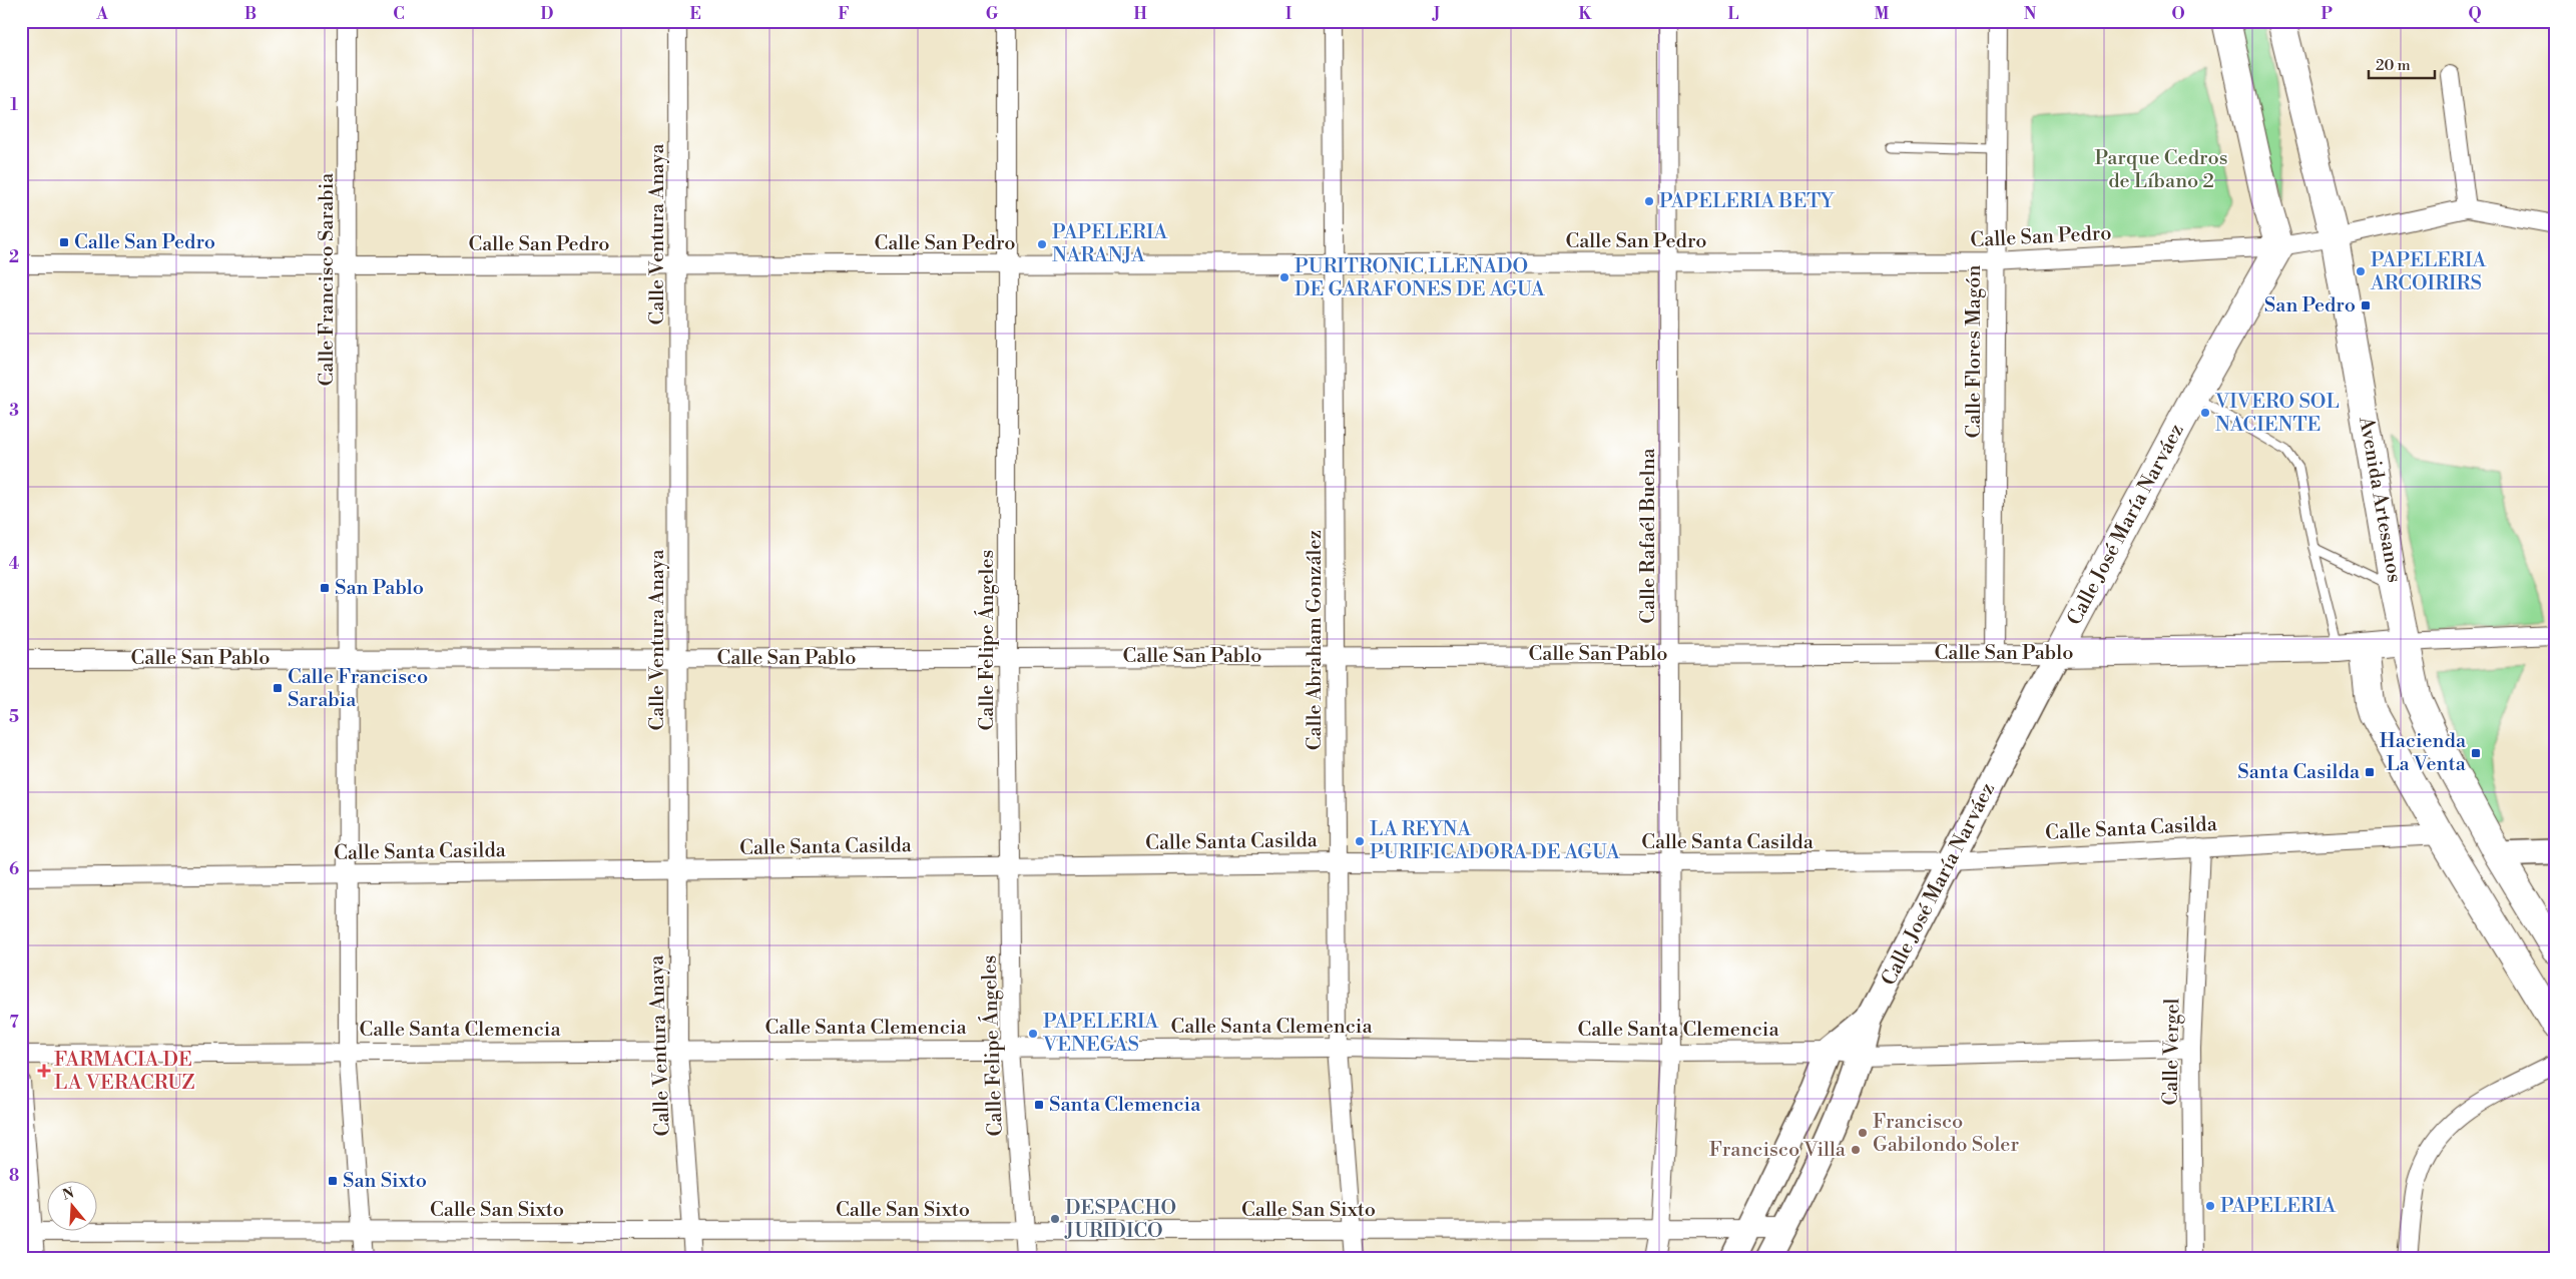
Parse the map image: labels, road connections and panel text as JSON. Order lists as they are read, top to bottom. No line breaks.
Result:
{"streets":{"main road":["Avenida Artesanos","Calle José María Narváez","Calle San Pablo"],"street":["Calle Ventura Anaya","Calle San Pedro","Calle Francisco Sarabia","Calle Flores Magón","Calle Rafaél Buelna","Calle Felipe Ángeles","Calle Abraham González","Calle Santa Casilda","Calle Santa Clemencia","Calle Vergel","Calle San Sixto"]},"crossings":[["Calle Ventura Anaya","Calle San Pedro"],["Calle Ventura Anaya","Calle San Pablo"],["Calle Ventura Anaya","Calle Santa Casilda"],["Calle Ventura Anaya","Calle Santa Clemencia"],["Calle Ventura Anaya","Calle San Sixto"],["Calle San Pedro","Calle Francisco Sarabia"],["Calle San Pedro","Calle Flores Magón"],["Calle San Pedro","Avenida Artesanos"],["Calle San Pedro","Calle José María Narváez"],["Calle San Pedro","Calle Rafaél Buelna"],["Calle San Pedro","Calle Felipe Ángeles"],["Calle San Pedro","Calle Abraham González"],["Calle Francisco Sarabia","Calle San Pablo"],["Calle Francisco Sarabia","Calle Santa Casilda"],["Calle Francisco Sarabia","Calle Santa Clemencia"],["Calle Francisco Sarabia","Calle San Sixto"],["Calle Flores Magón","Calle San Pablo"],["Avenida Artesanos","Calle San Pablo"],["Calle José María Narváez","Calle San Pablo"],["Calle José María Narváez","Calle Santa Casilda"],["Calle José María Narváez","Calle Santa Clemencia"],["Calle José María Narváez","Calle San Sixto"],["Calle Rafaél Buelna","Calle San Pablo"],["Calle Rafaél Buelna","Calle Santa Casilda"],["Calle Rafaél Buelna","Calle Santa Clemencia"],["Calle Rafaél Buelna","Calle San Sixto"],["Calle Felipe Ángeles","Calle San Pablo"],["Calle Felipe Ángeles","Calle Santa Casilda"],["Calle Felipe Ángeles","Calle Santa Clemencia"],["Calle Felipe Ángeles","Calle San Sixto"],["Calle Abraham González","Calle San Pablo"],["Calle Abraham González","Calle Santa Casilda"],["Calle Abraham González","Calle Santa Clemencia"],["Calle Abraham González","Calle San Sixto"],["Calle Santa Casilda","Calle Vergel"],["Calle Santa Clemencia","Calle Vergel"]],"parks":["Parque Cedros de Líbano 2"],"places":{"other":["PAPELERIA BETY","PAPELERIA NARANJA","PAPELERIA ARCOIRIRS","PURITRONIC LLENADO DE GARAFONES DE AGUA","VIVERO SOL NACIENTE","LA REYNA PURIFICADORA DE AGUA","PAPELERIA VENEGAS","Francisco Gabilondo Soler","Francisco Villa","PAPELERIA","DESPACHO JURIDICO"],"transit":["Calle San Pedro","San Pedro","San Pablo","Calle Francisco Sarabia","Hacienda La Venta","Santa Casilda","Santa Clemencia","San Sixto"],"health":["FARMACIA DE LA VERACRUZ"]},"scale_bar":"20 m","north":"top","grid":{"columns":["A","B","C","D","E","F","G","H","I","J","K","L","M","N","O","P","Q"],"rows":["1","2","3","4","5","6","7","8"]}}
